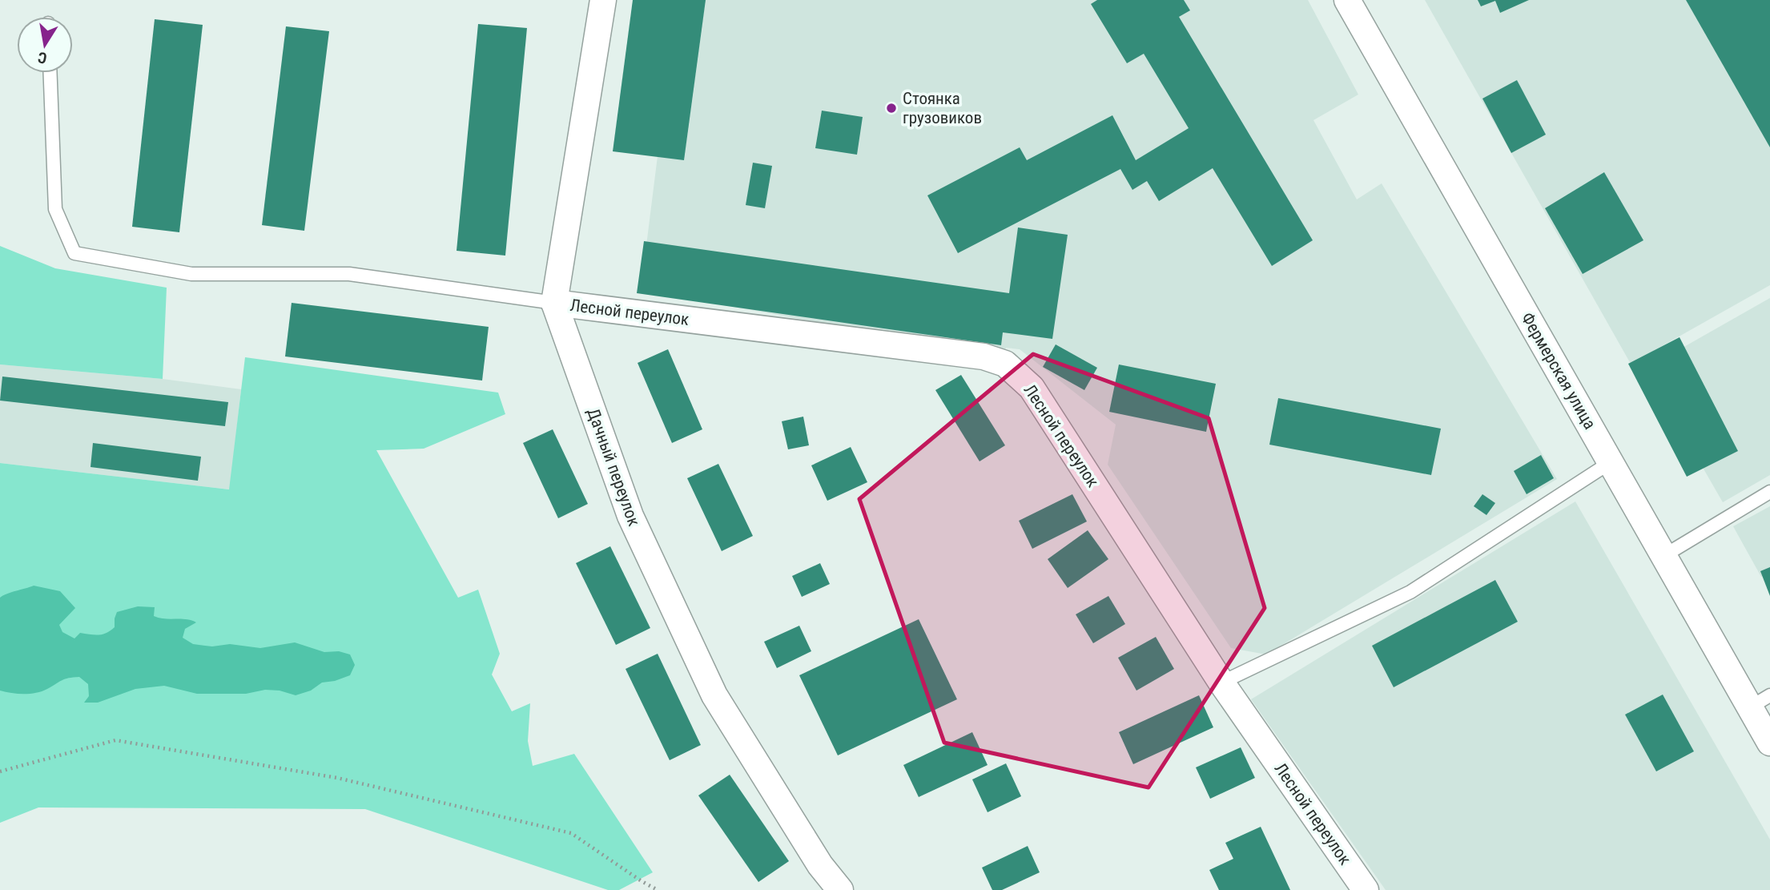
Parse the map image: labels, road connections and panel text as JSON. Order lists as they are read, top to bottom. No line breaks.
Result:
{"streets":{"street":["Лесной переулок","Фермерская улица","Дачный переулок"]},"crossings":[["Лесной переулок","Дачный переулок"]],"places":["Стоянка грузовиков"],"north":"bottom"}
